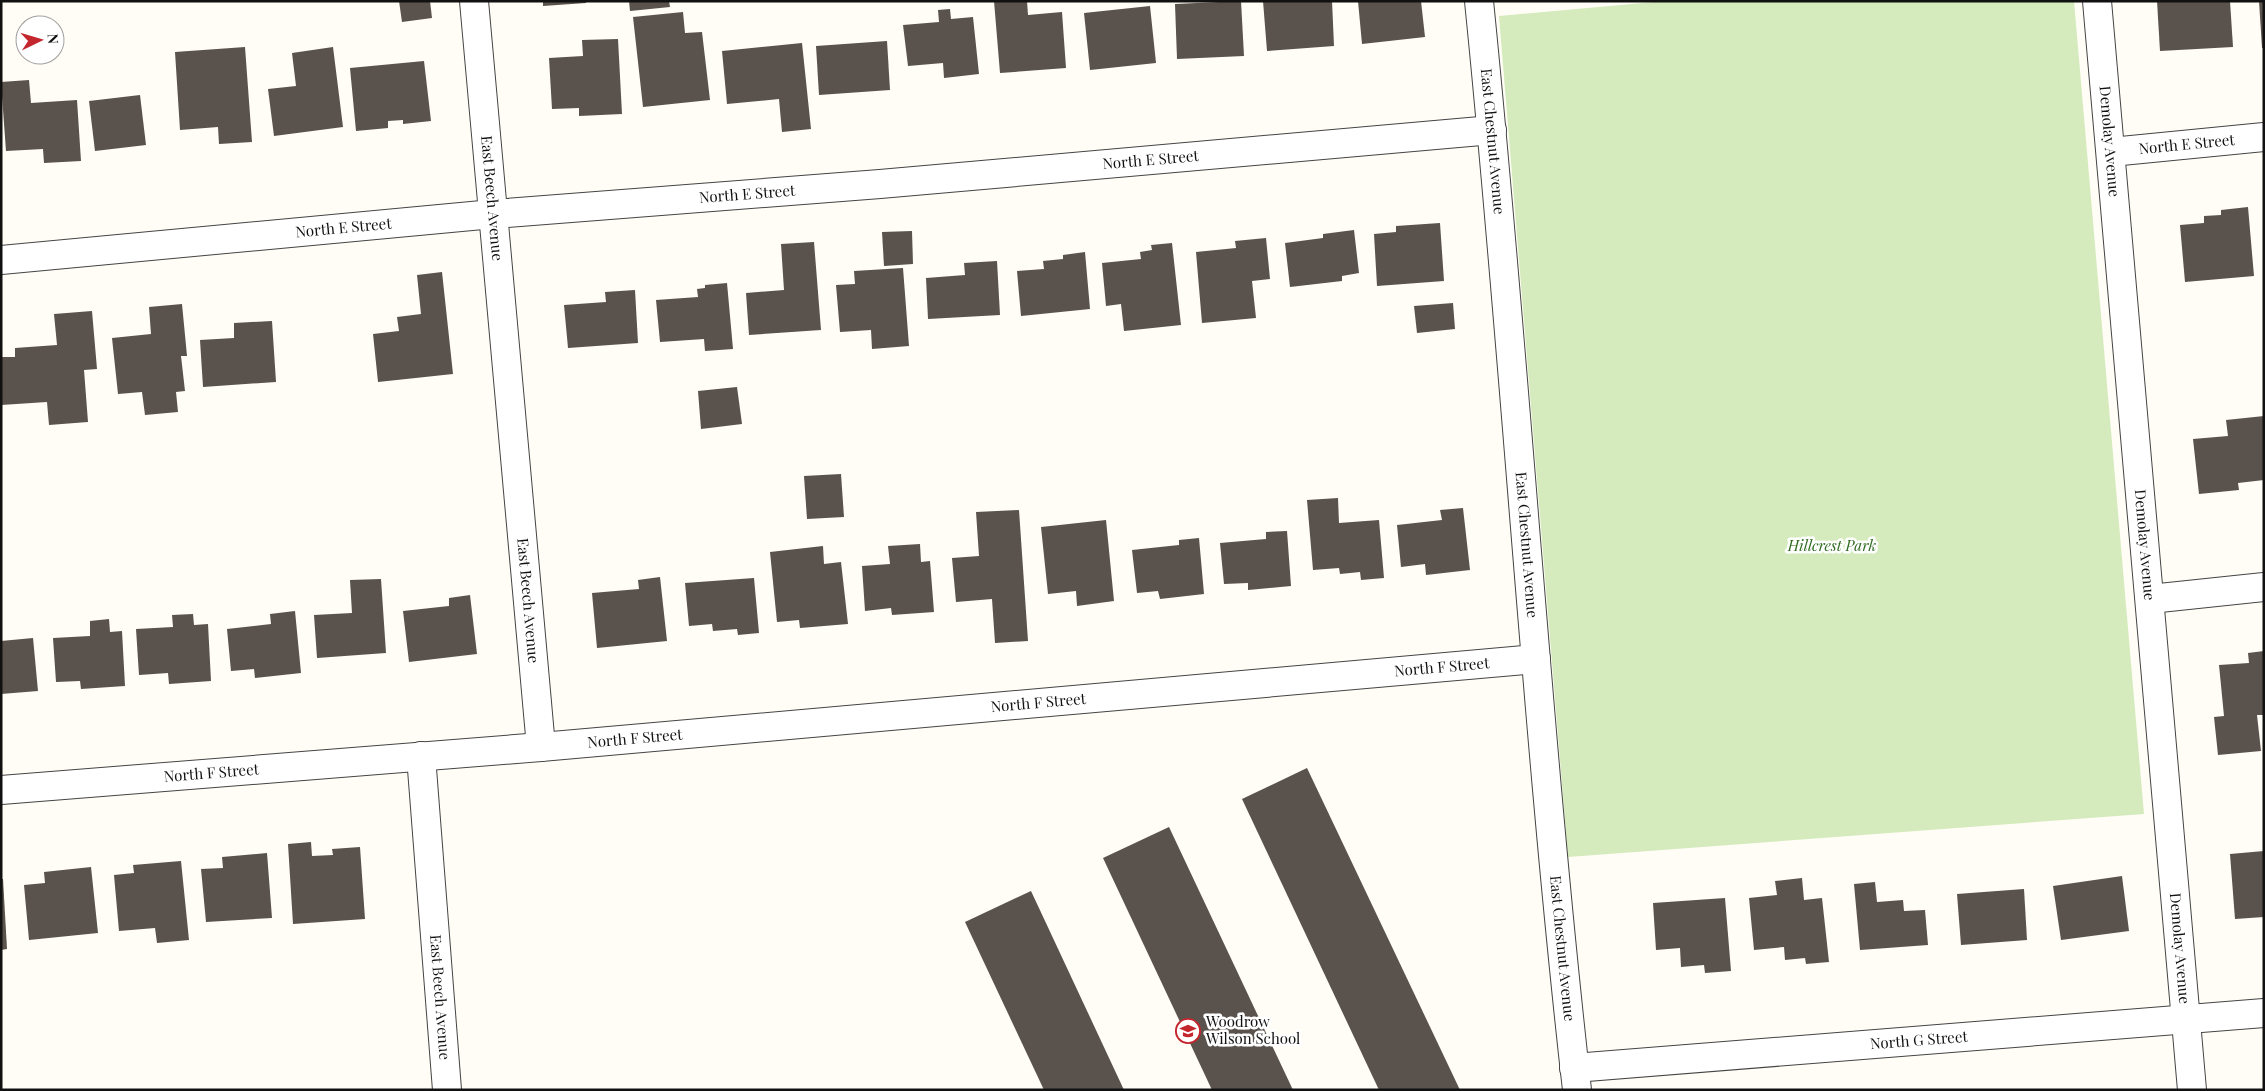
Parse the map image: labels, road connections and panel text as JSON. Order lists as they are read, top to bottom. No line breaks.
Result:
{"streets":{"street":["East Chestnut Avenue","Demolay Avenue","North E Street","East Beech Avenue","North F Street","North G Street"]},"crossings":[["East Chestnut Avenue","North E Street"],["East Chestnut Avenue","North F Street"],["East Chestnut Avenue","North G Street"],["Demolay Avenue","North E Street"],["Demolay Avenue","North G Street"],["North E Street","East Beech Avenue"],["East Beech Avenue","North F Street"]],"parks":["Hillcrest Park"],"places":{"school or university":["Woodrow Wilson School"]},"north":"right"}
